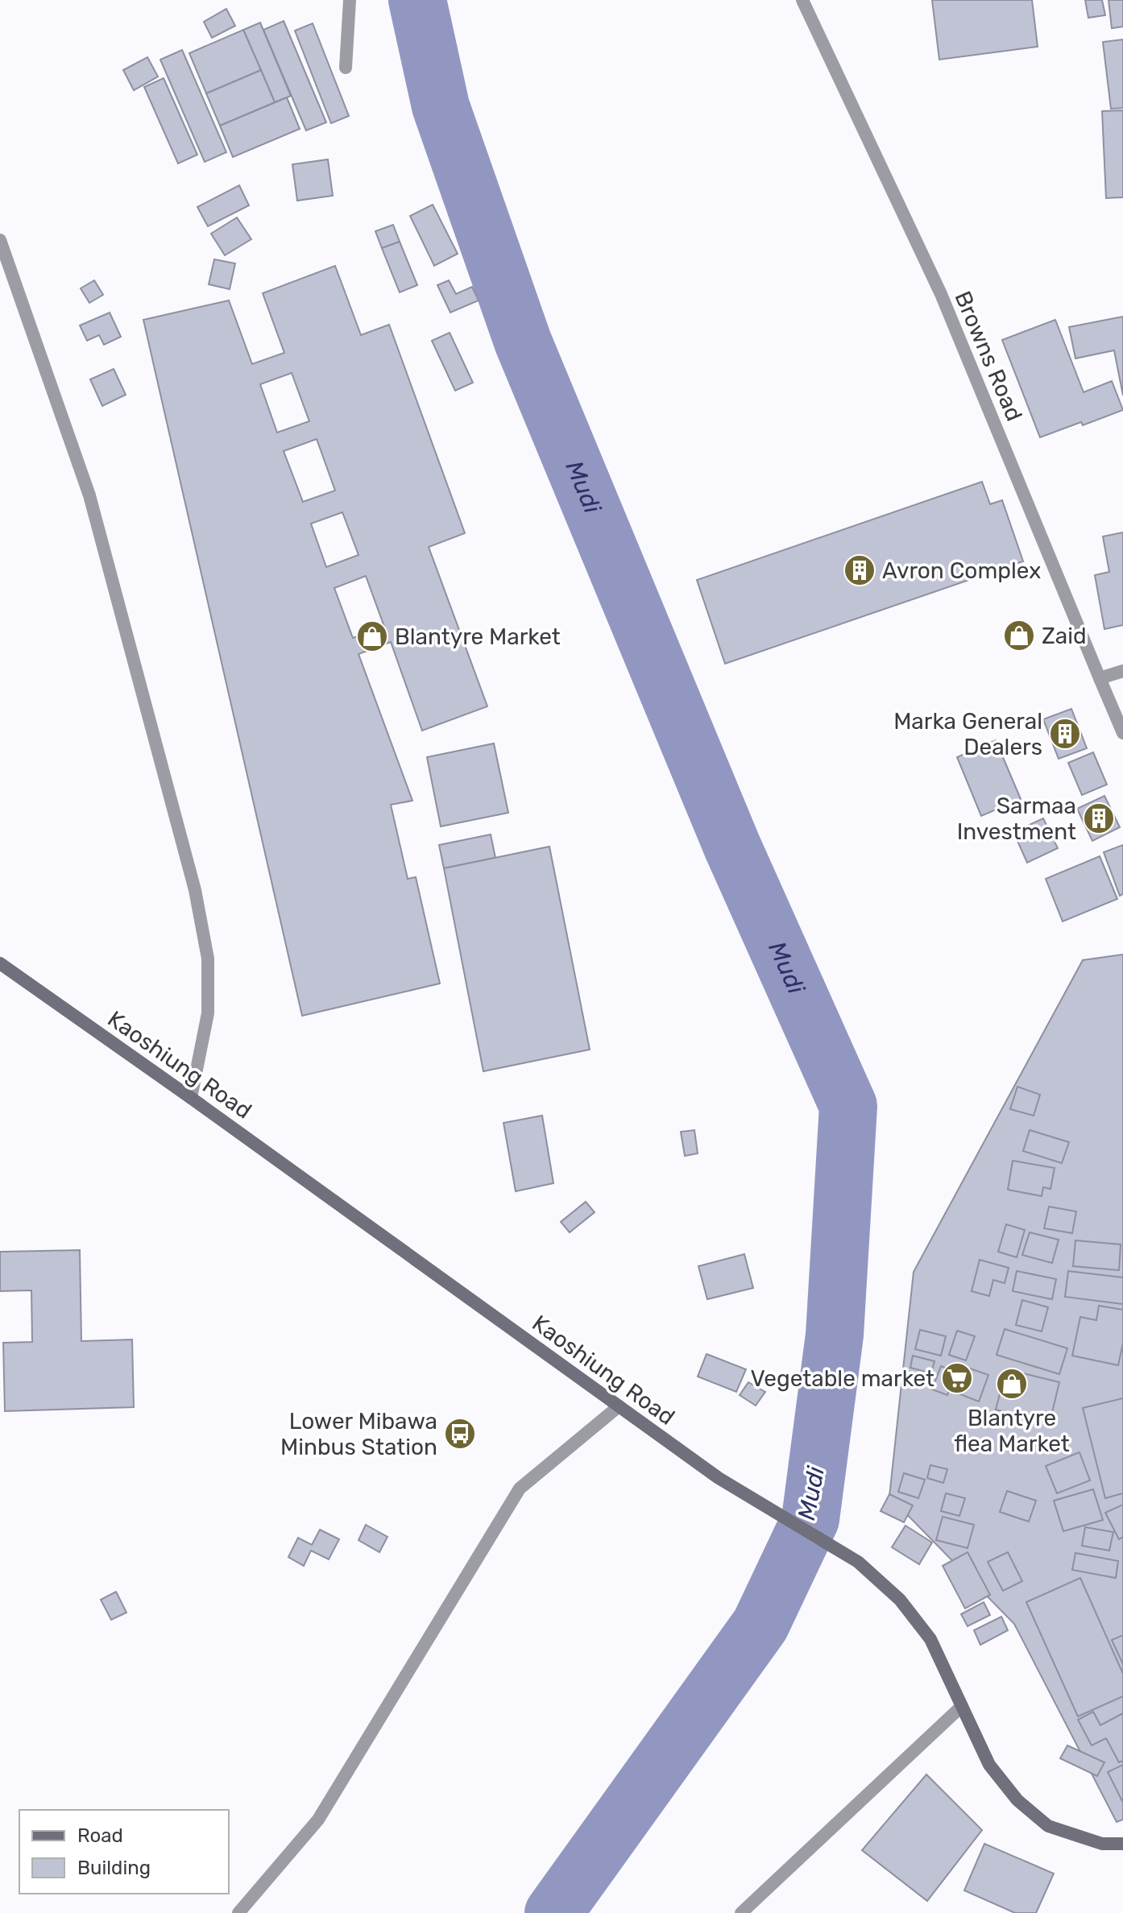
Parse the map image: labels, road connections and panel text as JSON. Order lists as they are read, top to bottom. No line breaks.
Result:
{"streets":{"street":["Browns Road","Kaoshiung Road"]},"water":["Mudi"],"places":{"building":["Avron Complex","Marka General Dealers","Sarmaa Investment"],"shop":["Zaid","Blantyre Market","Blantyre flea Market"],"supermarket":["Vegetable market"],"bus stop":["Lower Mibawa Minbus Station"]},"legend":["Road","Building"]}
